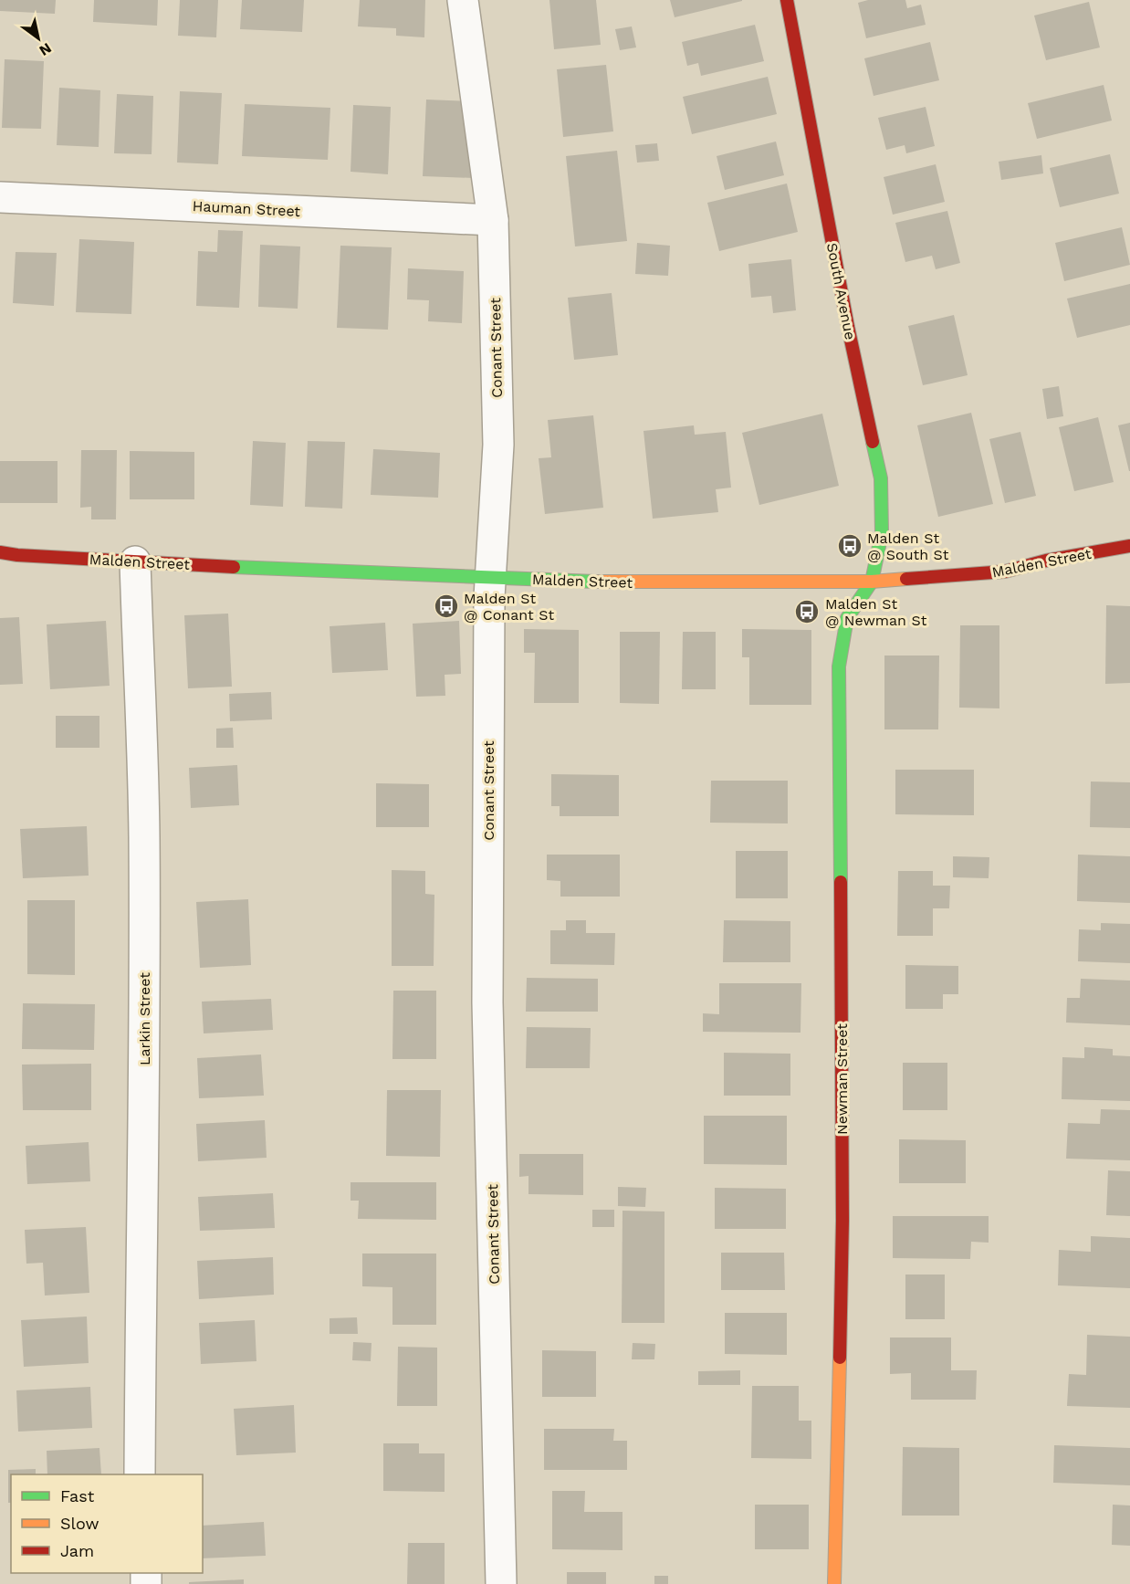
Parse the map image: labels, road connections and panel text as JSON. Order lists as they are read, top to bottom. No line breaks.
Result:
{"streets":{"street":["Hauman Street","South Avenue","Conant Street","Malden Street","Larkin Street","Newman Street"]},"crossings":[["Hauman Street","Conant Street"],["South Avenue","Malden Street"],["South Avenue","Newman Street"],["Conant Street","Malden Street"],["Malden Street","Larkin Street"],["Malden Street","Newman Street"]],"places":{"bus stop":["Malden St @ South St","Malden St @ Conant St","Malden St @ Newman St"]},"legend":["Fast","Slow","Jam"],"north":"bottom right"}
